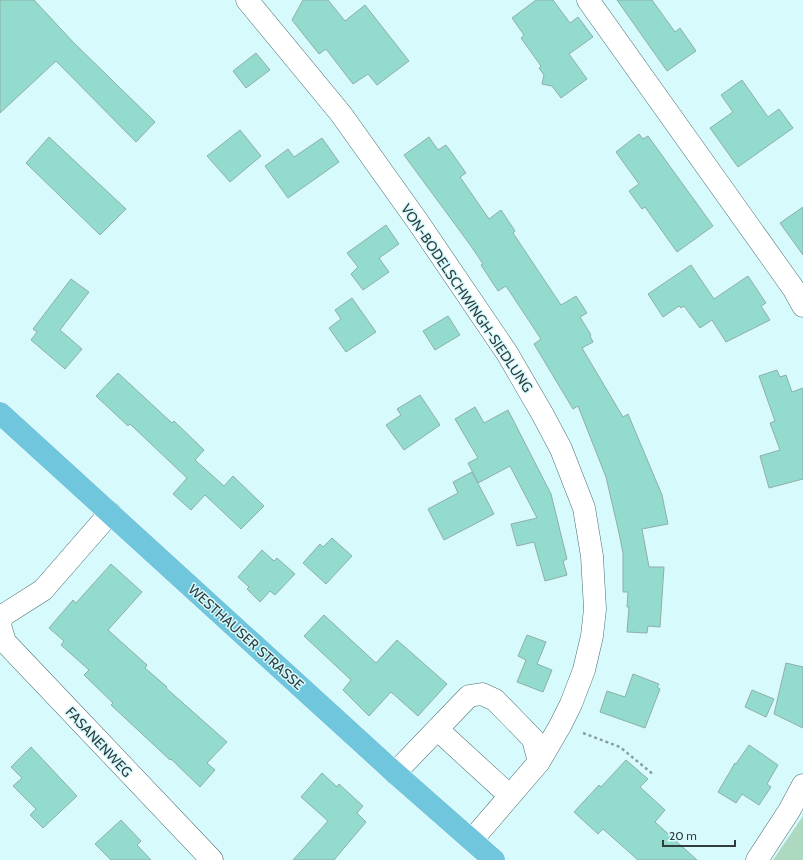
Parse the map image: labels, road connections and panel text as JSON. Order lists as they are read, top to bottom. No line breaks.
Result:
{"streets":{"main road":["WESTHAUSER STRASSE"],"street":["VON-BODELSCHWINGH-SIEDLUNG","FASANENWEG"]},"crossings":[["VON-BODELSCHWINGH-SIEDLUNG","WESTHAUSER STRASSE"],["WESTHAUSER STRASSE","FASANENWEG"]],"scale_bar":"20 m"}
